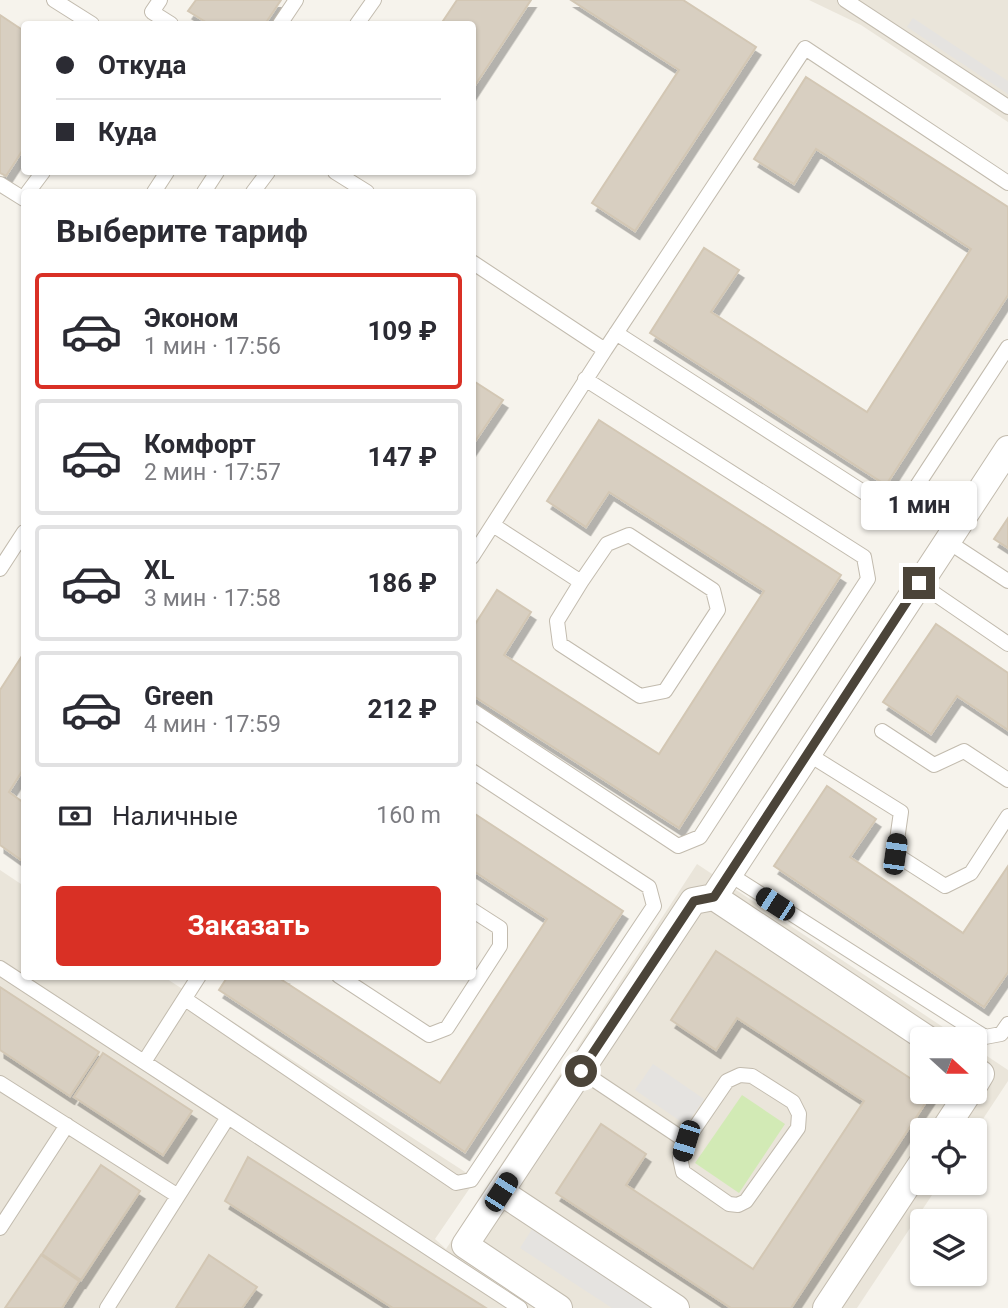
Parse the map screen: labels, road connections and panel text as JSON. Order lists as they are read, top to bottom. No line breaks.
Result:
{"north":"right","page":{"banner":["Откуда","Куда"],"heading":"Выберите тариф","list":[{"name":"Эконом","note":"1 мин · 17:56","value":"109 ₽"},{"name":"Комфорт","note":"2 мин · 17:57","value":"147 ₽"},{"name":"XL","note":"3 мин · 17:58","value":"186 ₽"},{"name":"Green","note":"4 мин · 17:59","value":"212 ₽"}],"bubble":"1 мин","pay":["Наличные","160 m"],"buttons":"Заказать"}}
